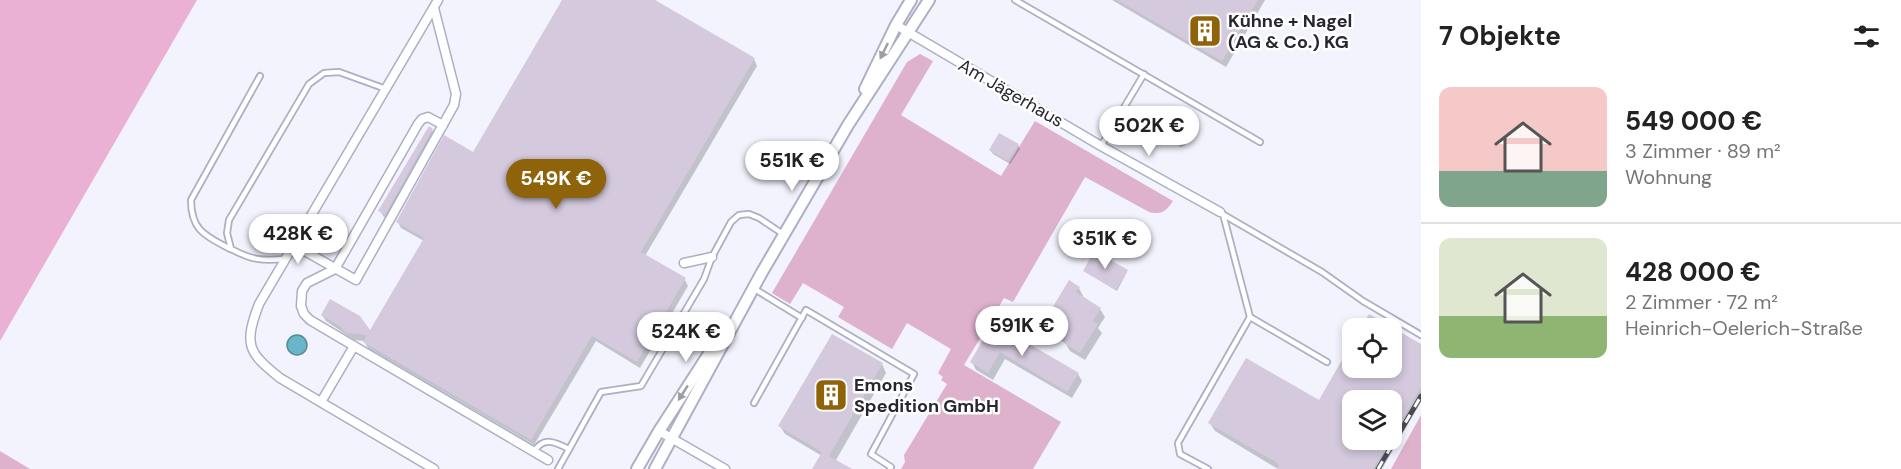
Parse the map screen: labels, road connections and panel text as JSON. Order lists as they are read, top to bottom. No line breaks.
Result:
{"streets":{"street":["Am Jägerhaus"]},"places":{"building":["Kühne + Nagel (AG & Co.) KG","Emons Spedition GmbH"]},"page":{"heading":"7 Objekte","list":[{"name":"549 000 €","note":"3 Zimmer · 89 m² · Wohnung"},{"name":"428 000 €","note":"2 Zimmer · 72 m² · Heinrich-Oelerich-Straße"}],"price":["502K €","551K €","549K €","428K €","351K €","591K €","524K €"]}}
